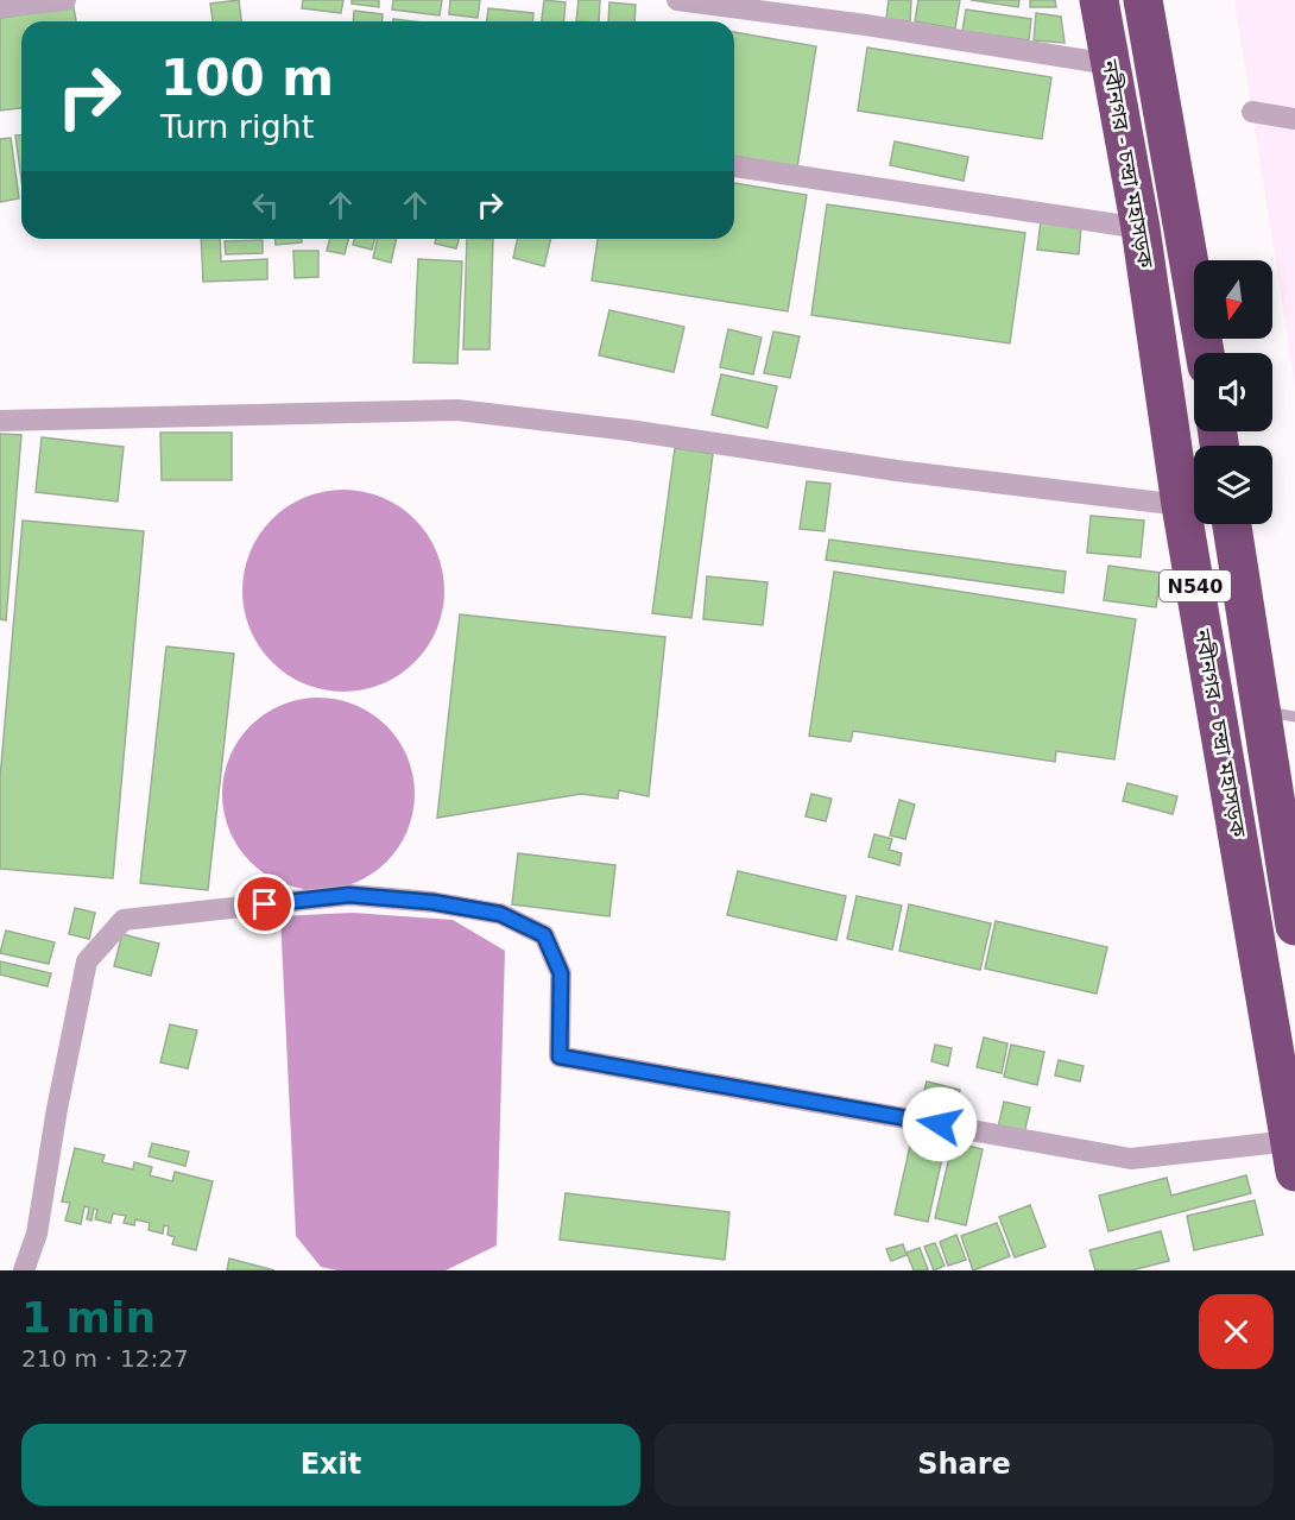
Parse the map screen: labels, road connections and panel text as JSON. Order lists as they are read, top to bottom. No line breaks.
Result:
{"streets":{"highway":["নবীনগর - চন্দ্রা মহাসড়ক","N540"]},"north":"bottom","page":{"turn":["100 m","Turn right"],"heading":["1 min","210 m · 12:27"],"buttons":["Exit","Share"]}}
